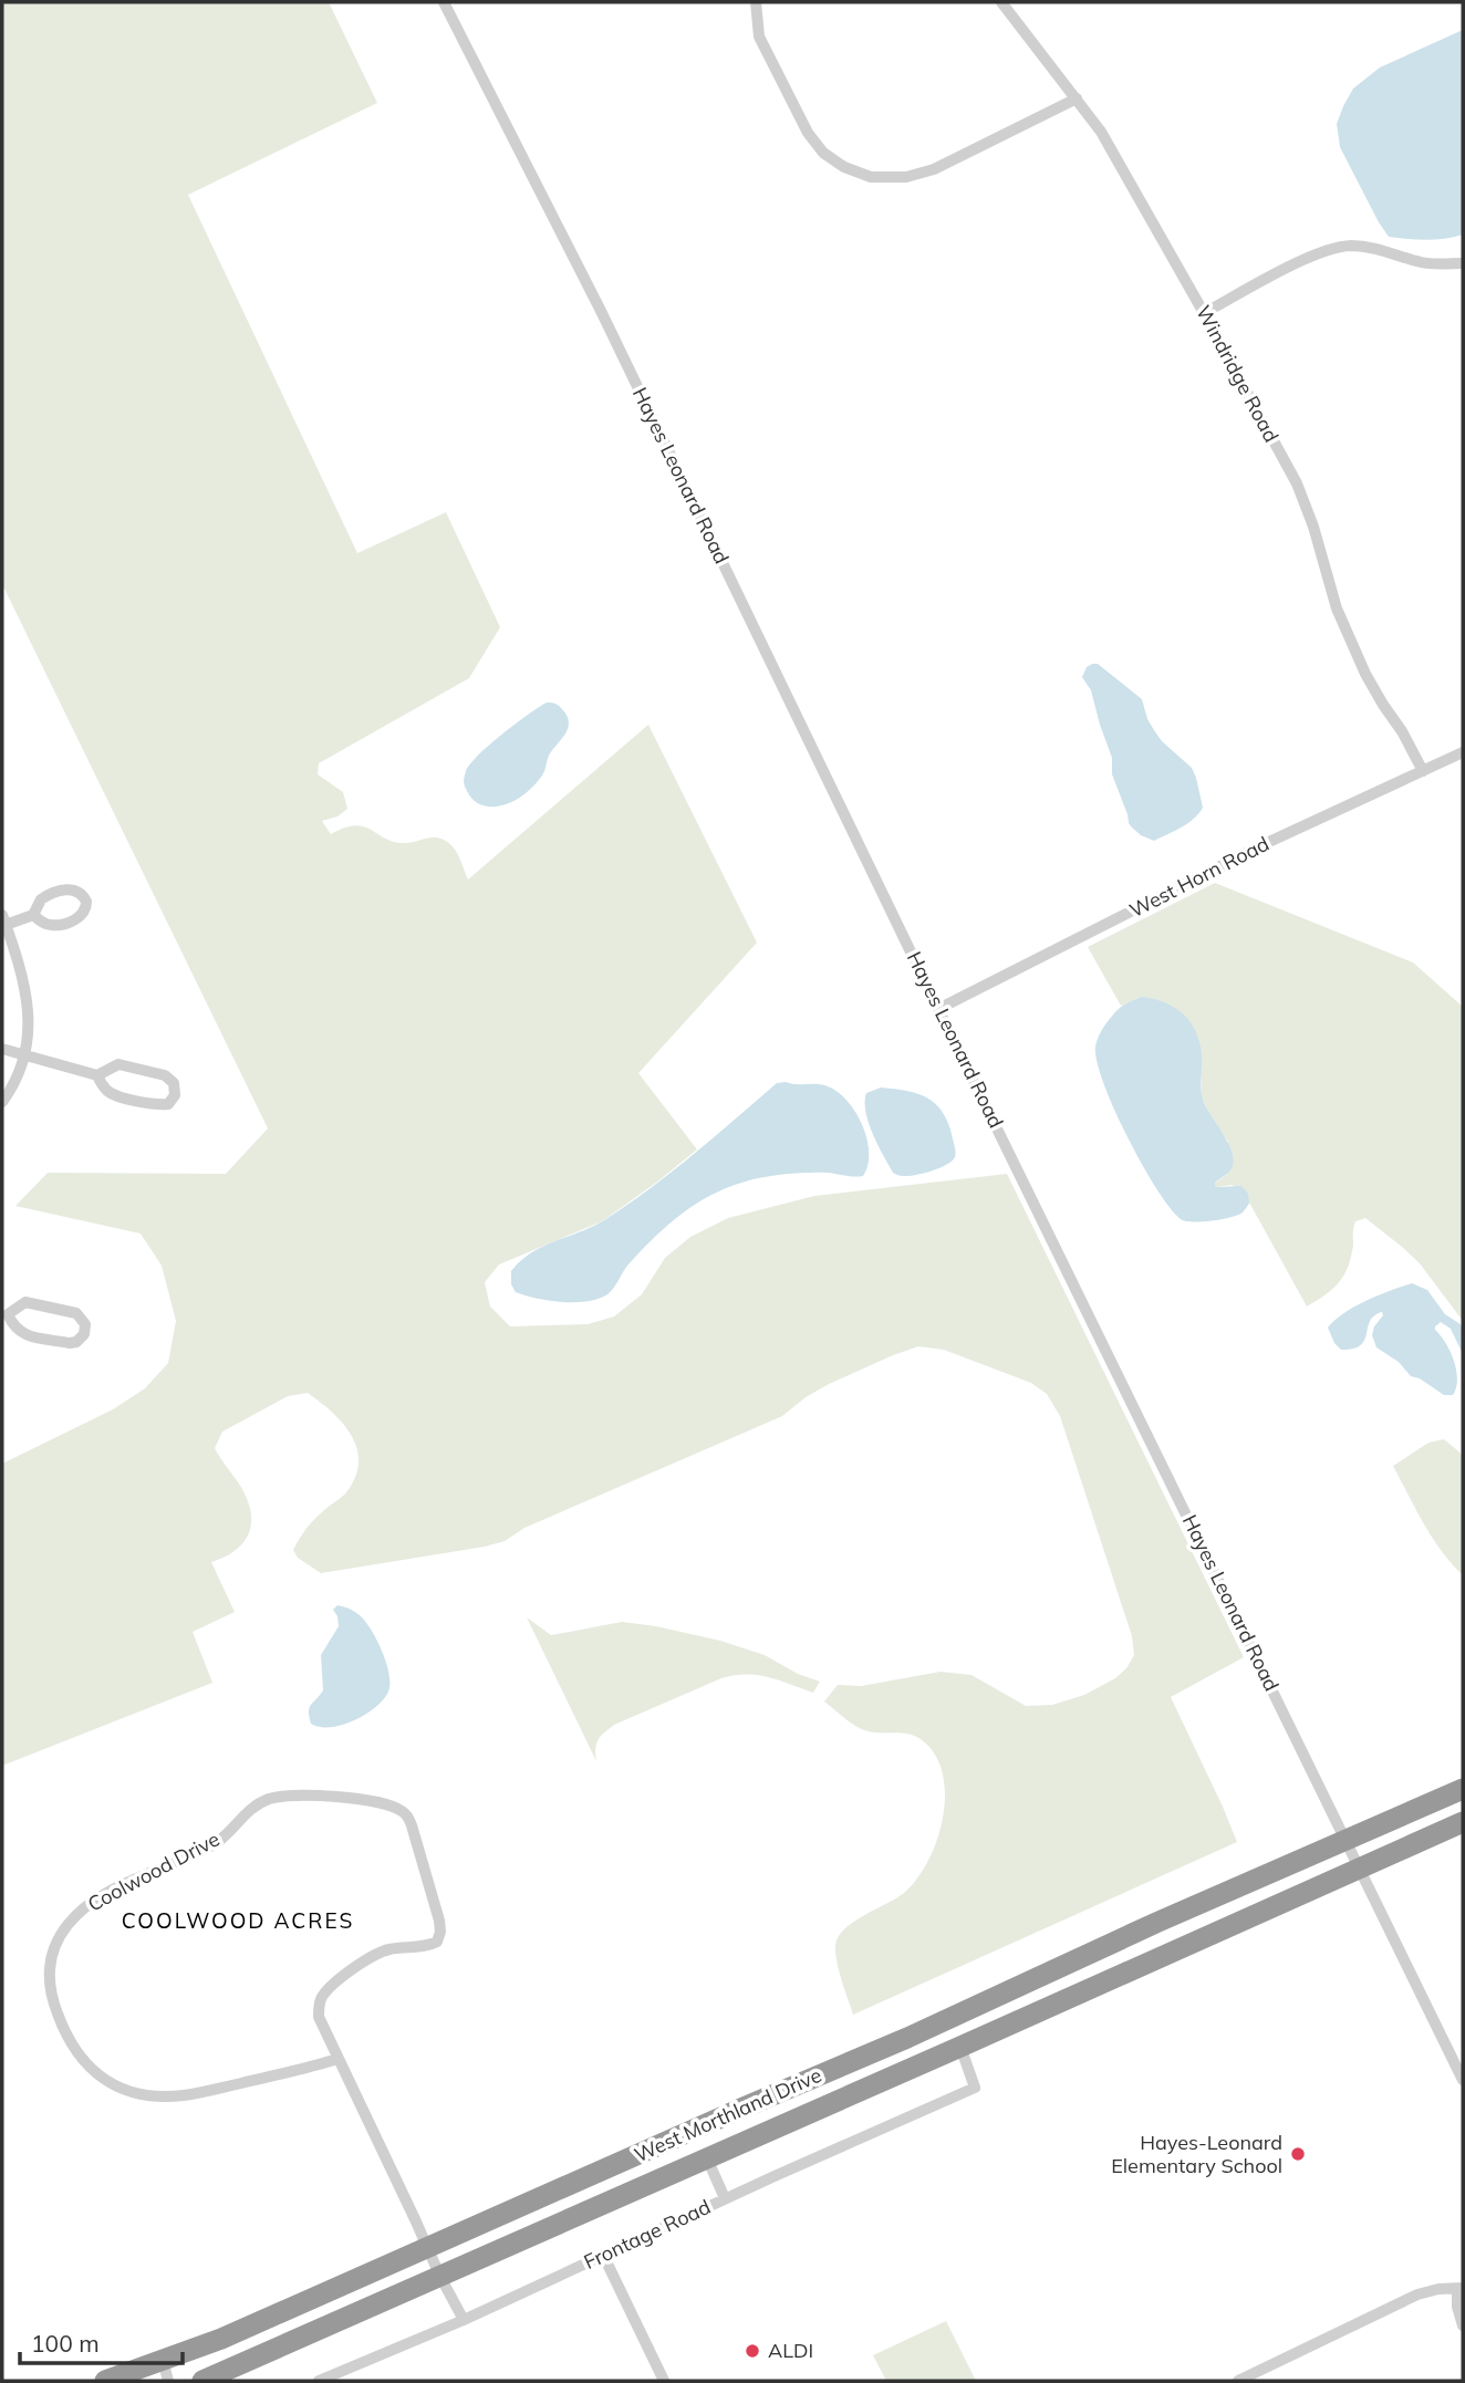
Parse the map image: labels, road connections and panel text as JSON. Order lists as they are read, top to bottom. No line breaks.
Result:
{"streets":{"highway":["West Morthland Drive"],"street":["Windridge Road","Hayes Leonard Road","West Horn Road","Coolwood Drive","Frontage Road"]},"crossings":[["Windridge Road","West Horn Road"],["Hayes Leonard Road","West Horn Road"],["Hayes Leonard Road","West Morthland Drive"],["Coolwood Drive","West Morthland Drive"],["Coolwood Drive","Frontage Road"],["West Morthland Drive","Frontage Road"]],"districts":["COOLWOOD ACRES"],"places":["Hayes-Leonard Elementary School","ALDI"],"scale_bar":"100 m"}
